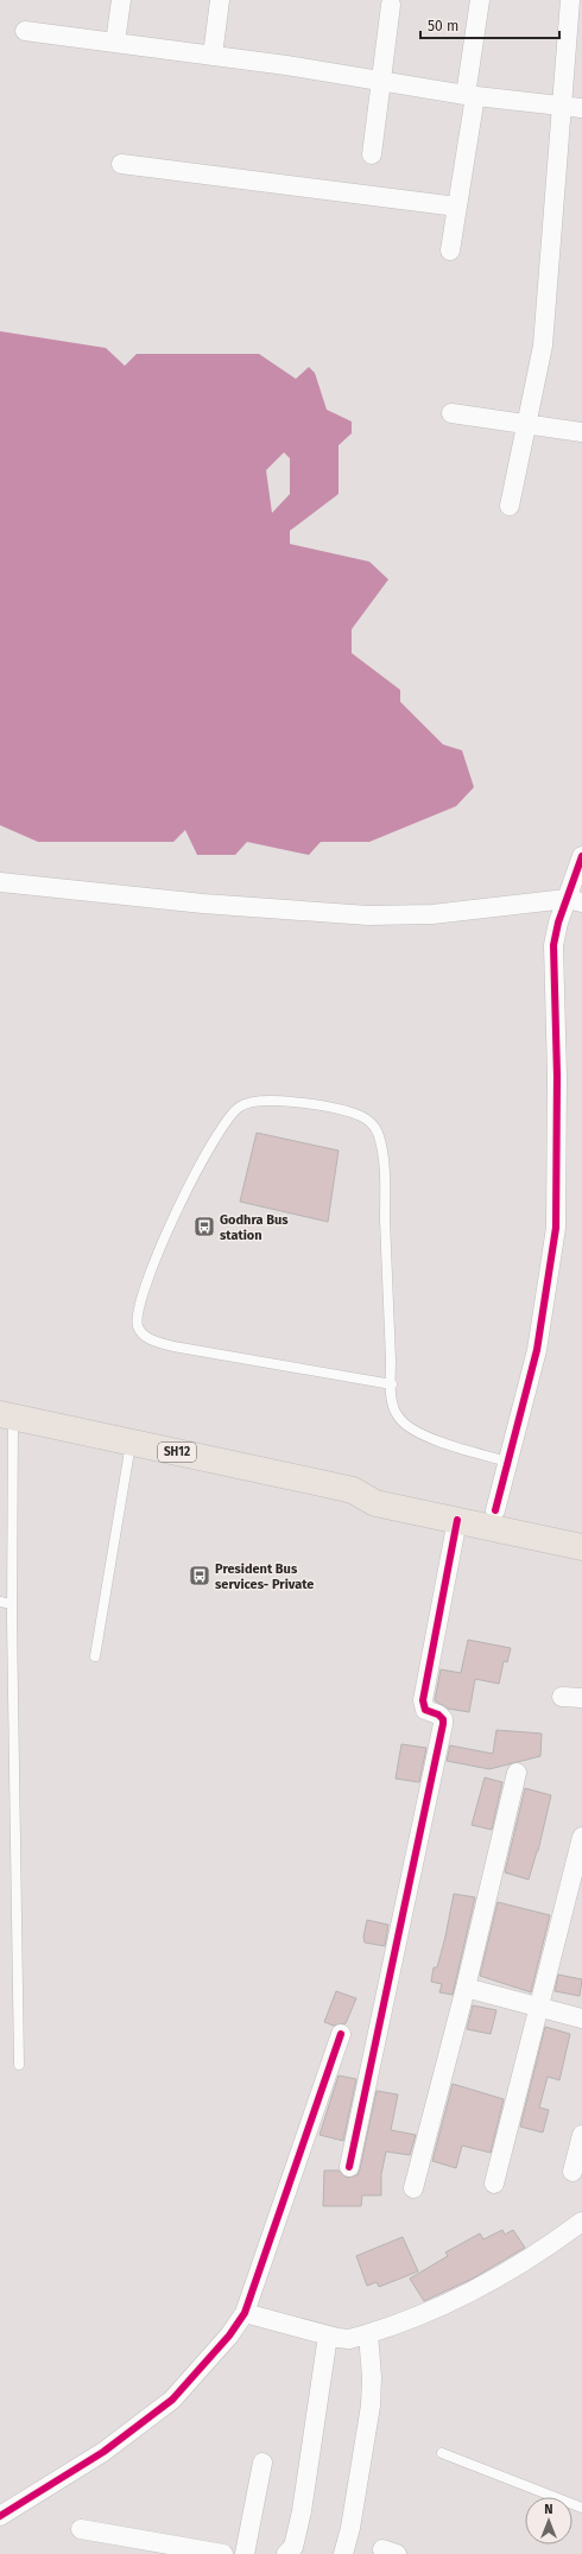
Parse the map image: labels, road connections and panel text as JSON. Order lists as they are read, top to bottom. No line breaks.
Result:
{"streets":{"main road":["SH12"]},"places":{"bus stop":["Godhra Bus station","President Bus services- Private"]},"scale_bar":"50 m","north":"top"}
